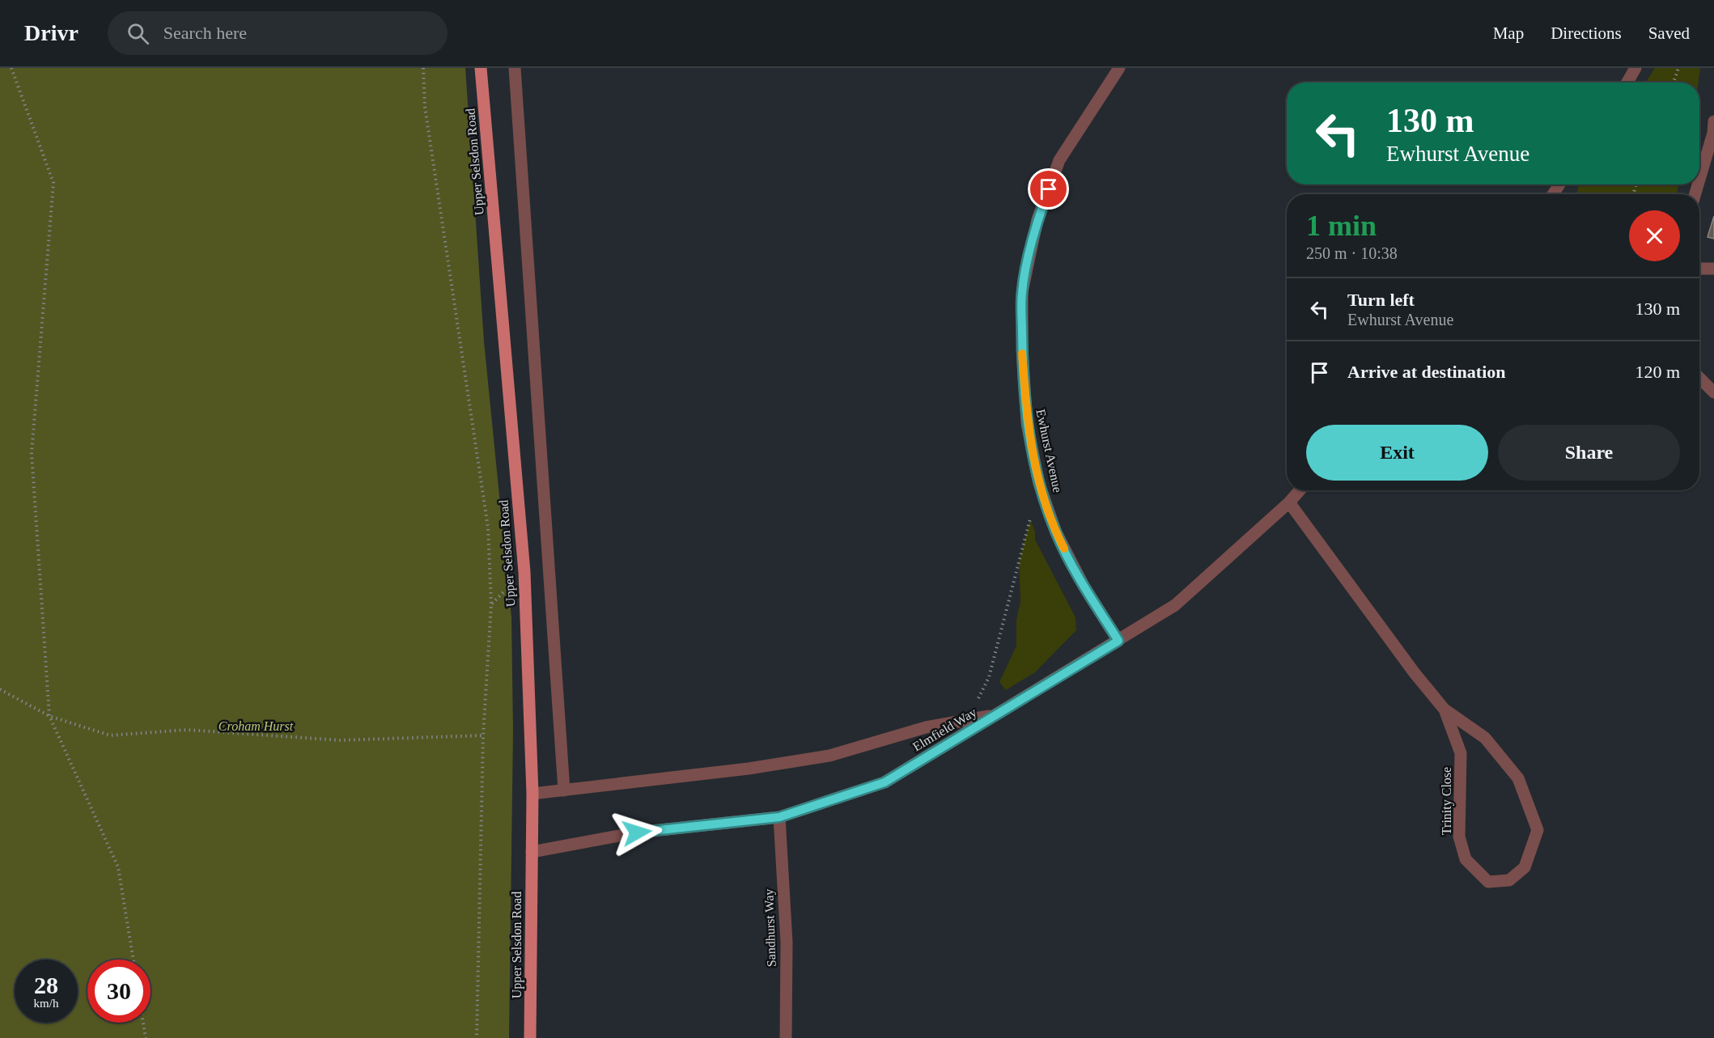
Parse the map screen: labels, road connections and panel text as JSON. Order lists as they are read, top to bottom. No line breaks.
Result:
{"streets":{"main road":["Upper Selsdon Road"],"street":["Ewhurst Avenue","Elmfield Way","Trinity Close","Sandhurst Way"]},"crossings":[["Upper Selsdon Road","Elmfield Way"],["Ewhurst Avenue","Elmfield Way"],["Elmfield Way","Trinity Close"],["Elmfield Way","Sandhurst Way"]],"parks":["Croham Hurst"],"page":{"header":"Drivr","search":"Search here","nav":["Map","Directions","Saved"],"turn":["130 m","Ewhurst Avenue"],"heading":["1 min","250 m · 10:38"],"list":[{"name":"Turn left","note":"Ewhurst Avenue","value":"130 m"},{"name":"Arrive at destination","value":"120 m"}],"buttons":["Exit","Share"],"speed":"28 km/h","limit":"30"}}
